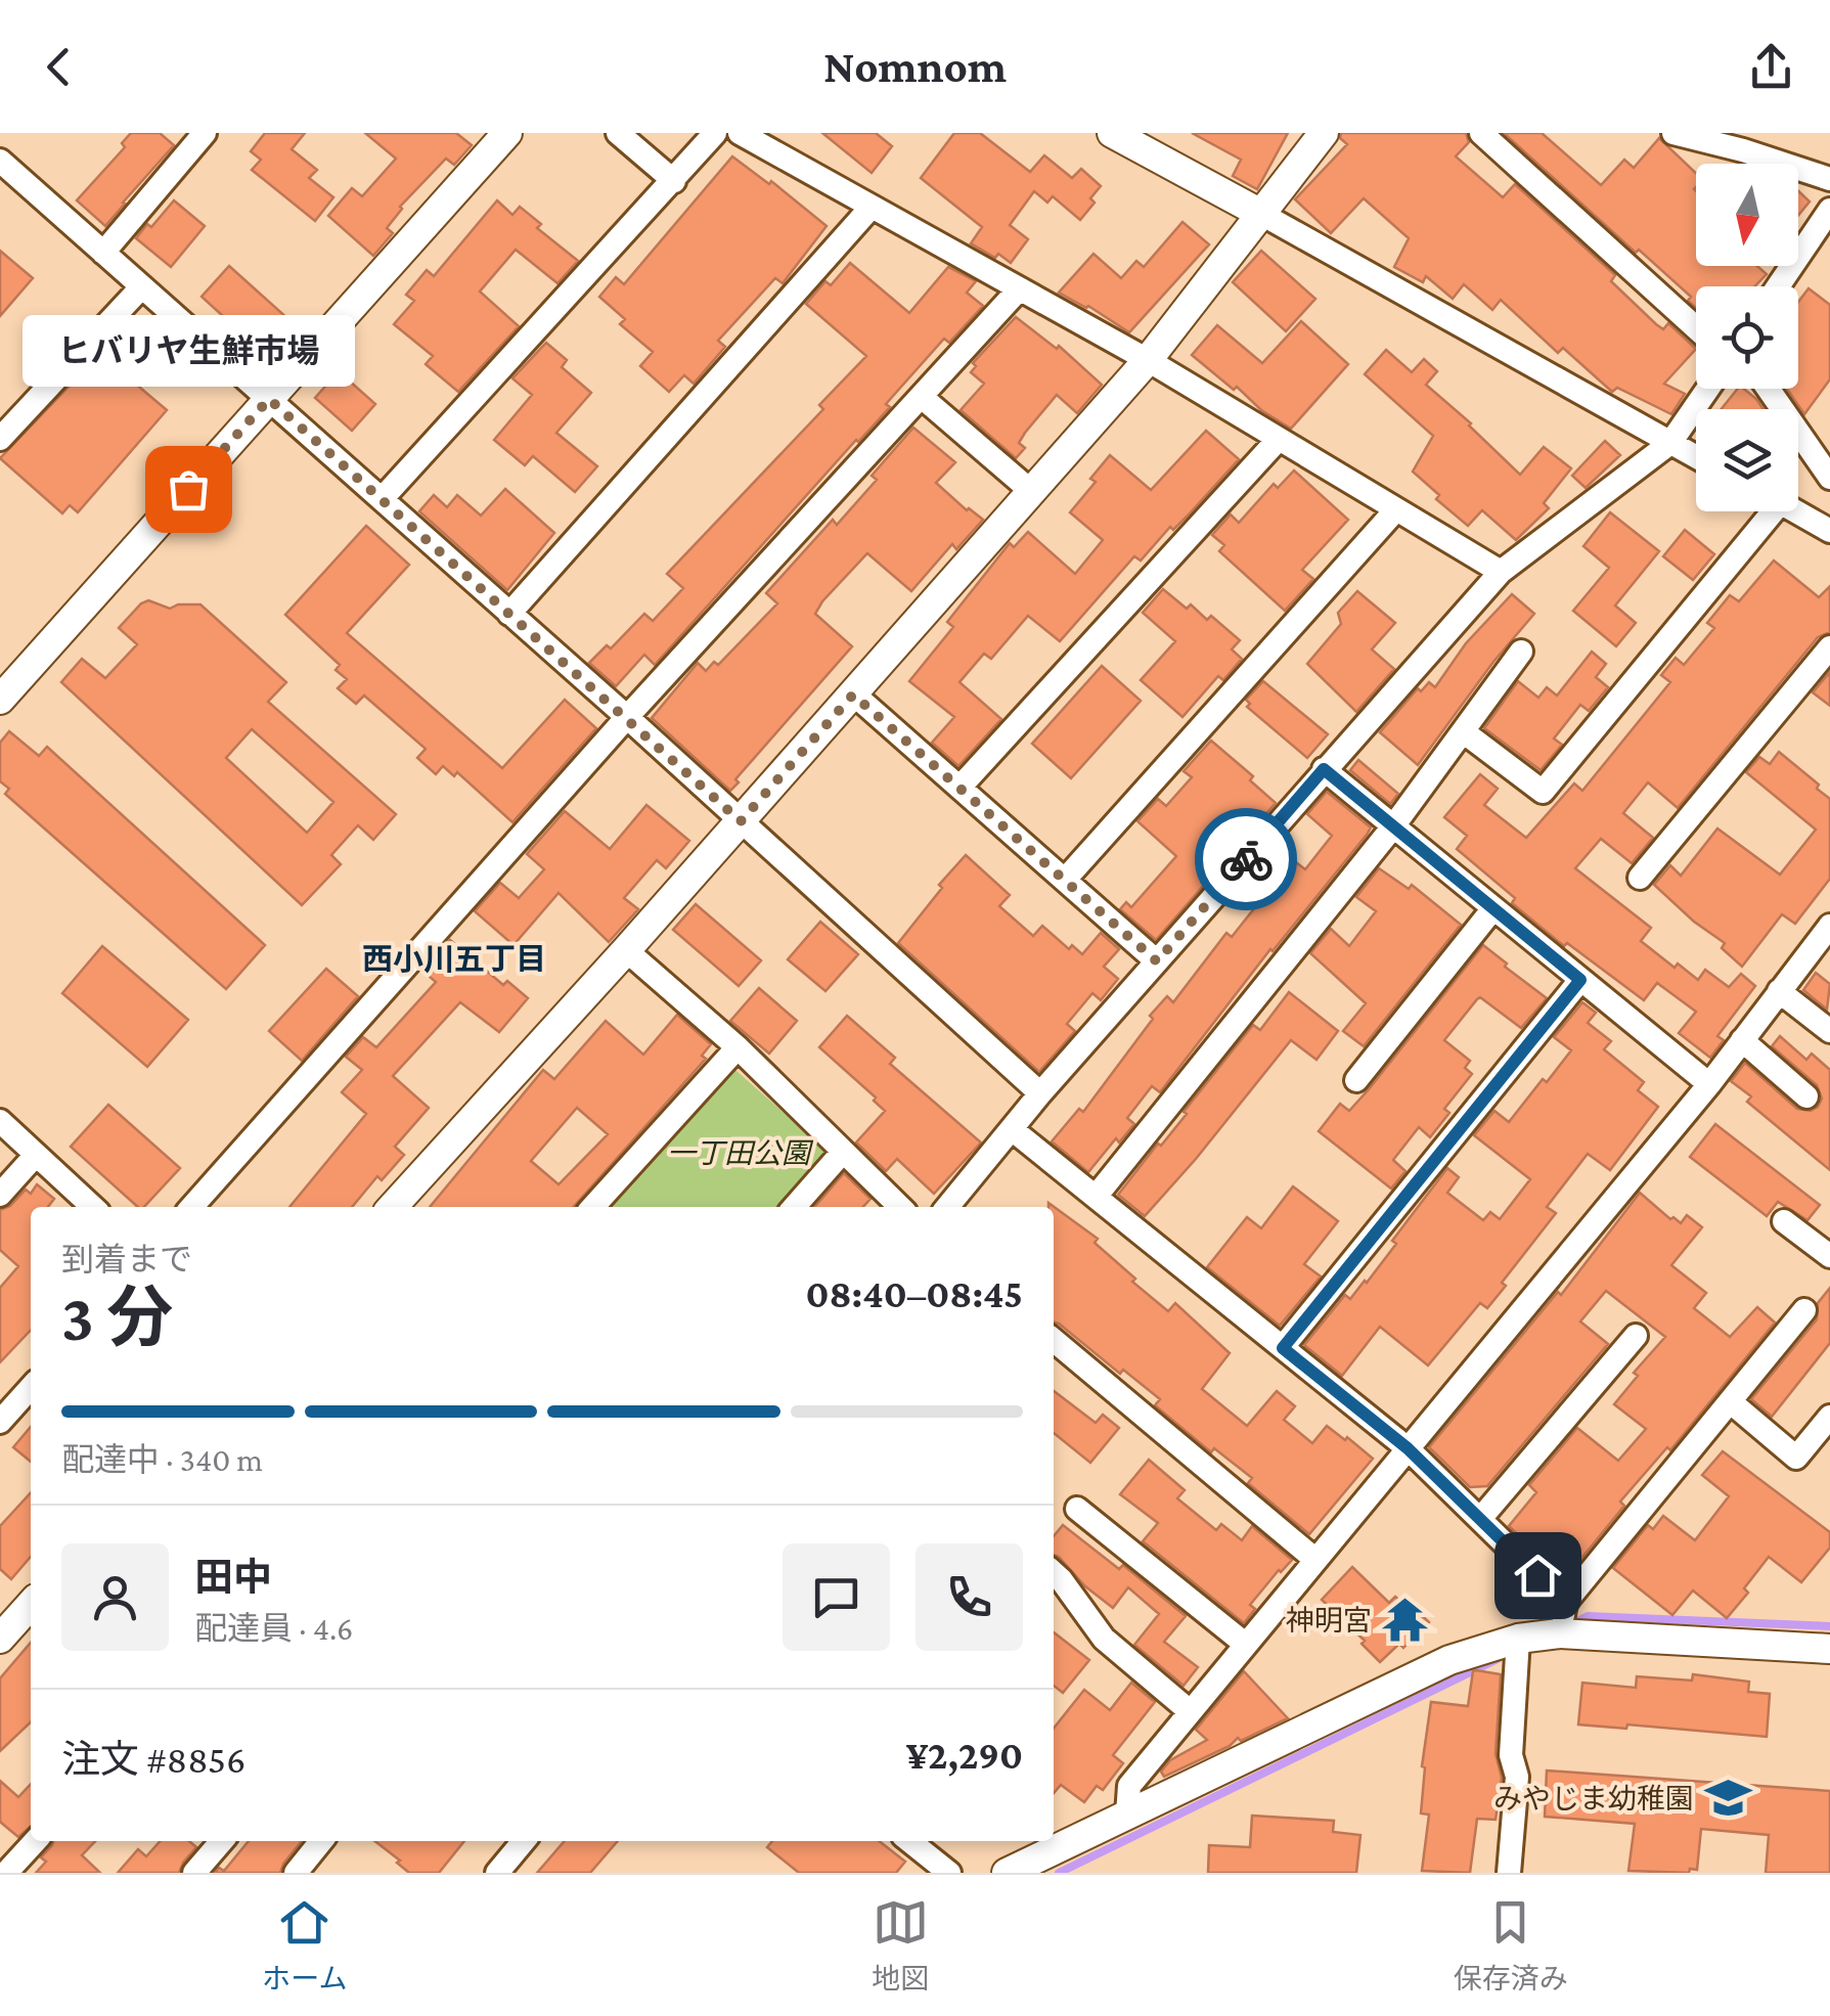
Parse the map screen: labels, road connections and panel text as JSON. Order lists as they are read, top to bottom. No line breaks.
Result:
{"districts":["西小川五丁目"],"parks":["一丁田公園"],"places":{"other":["ヒバリヤ生鮮市場"],"temple":["神明宮"],"school or university":["みやじま幼稚園"]},"north":"bottom","page":{"header":"Nomnom","bubble":"ヒバリヤ生鮮市場","heading":["3 分","到着まで","08:40–08:45"],"panel":["田中","配達員 · 4.6","注文 #8856","¥2,290"],"bar":"配達中 · 340 m","tabs":["ホーム","地図","保存済み"]}}
